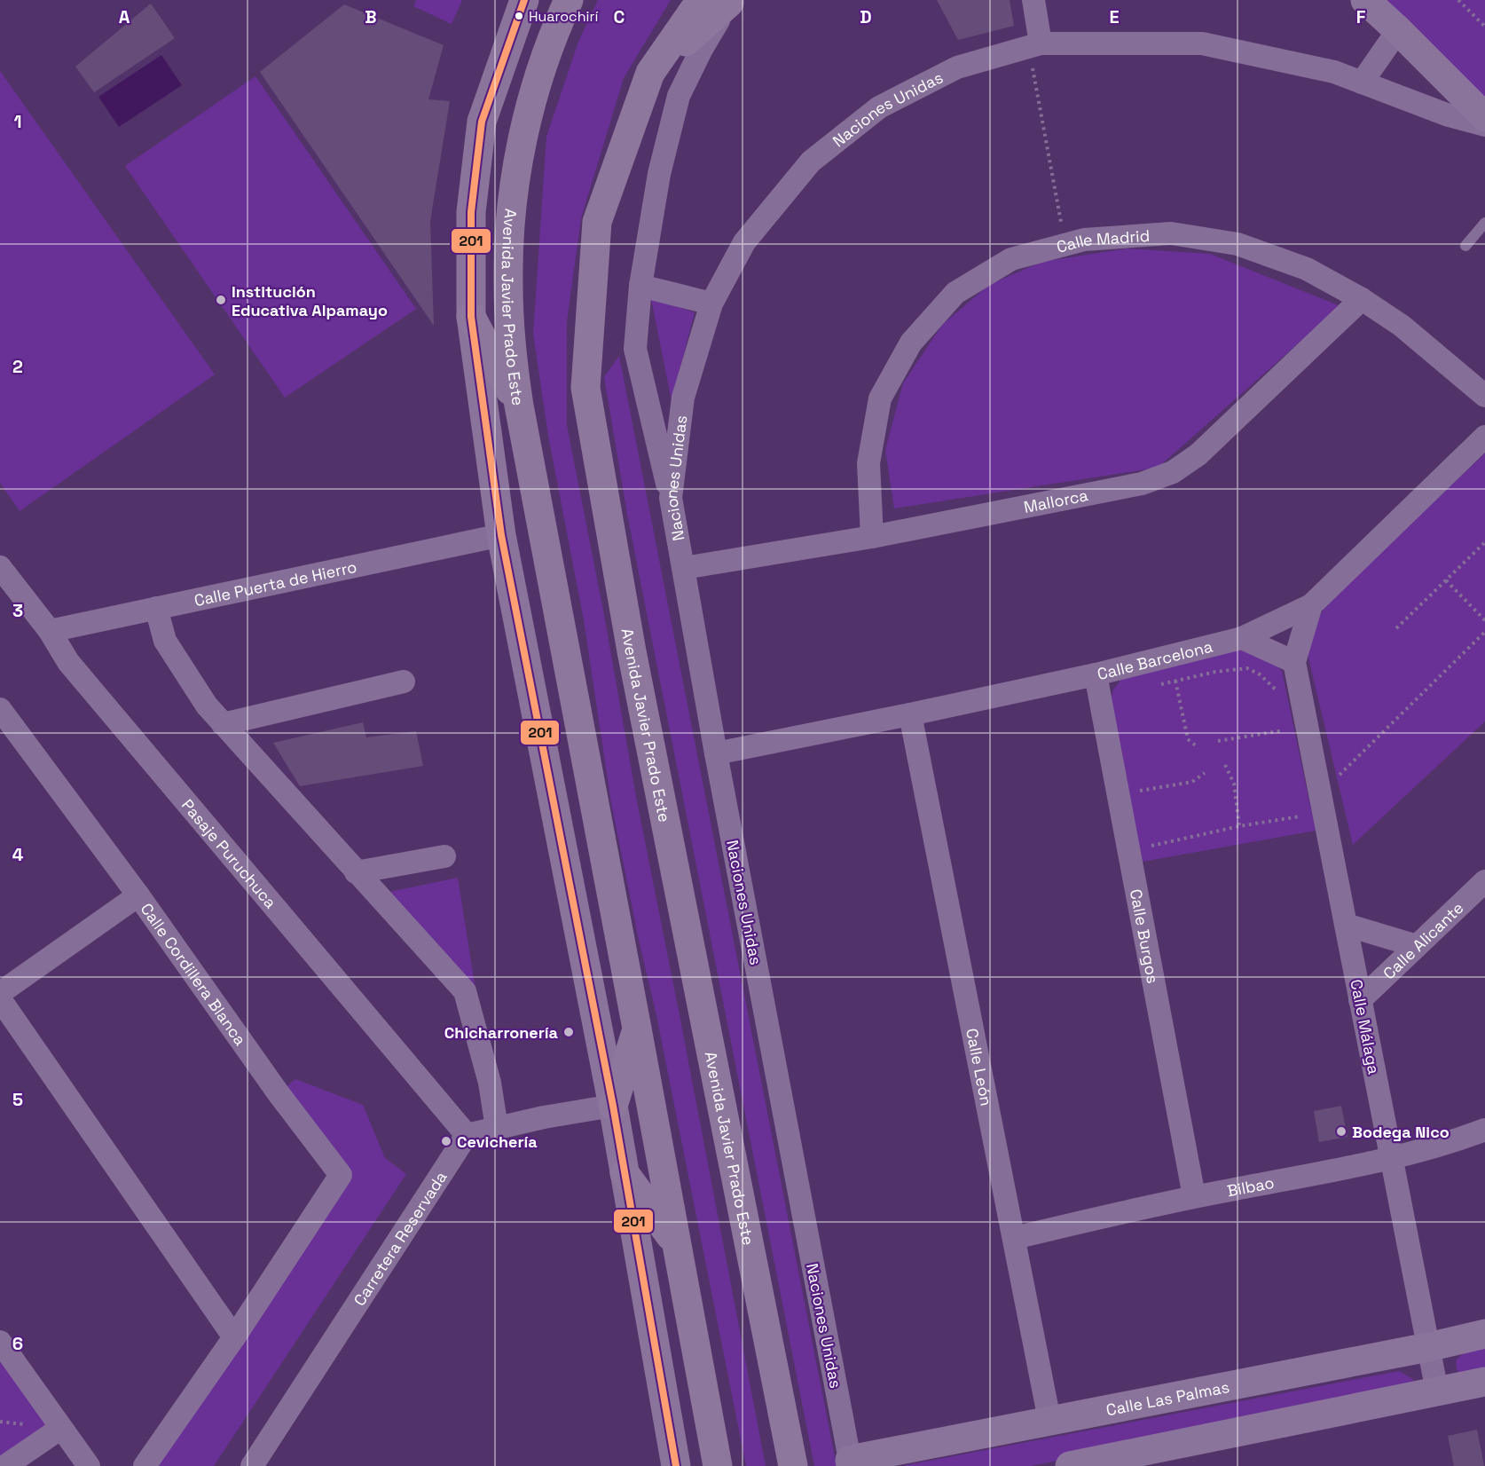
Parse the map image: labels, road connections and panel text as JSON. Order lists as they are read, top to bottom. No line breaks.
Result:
{"streets":{"main road":["Avenida Javier Prado Este"],"street":["Naciones Unidas","Calle Madrid","Mallorca","Calle Puerta de Hierro","Calle Barcelona","Pasaje Puruchuca","Calle Burgos","Calle Alicante","Calle Cordillera Blanca","Calle Málaga","Calle León","Bilbao","Carretera Reservada","Calle Las Palmas"]},"crossings":[["Naciones Unidas","Mallorca"],["Naciones Unidas","Calle Barcelona"],["Naciones Unidas","Calle Las Palmas"],["Calle Madrid","Mallorca"],["Calle Puerta de Hierro","Pasaje Puruchuca"],["Calle Barcelona","Calle Burgos"],["Calle Barcelona","Calle León"],["Pasaje Puruchuca","Carretera Reservada"],["Calle Burgos","Bilbao"],["Calle Alicante","Calle Málaga"],["Calle Málaga","Bilbao"],["Calle Málaga","Calle Las Palmas"],["Calle León","Bilbao"],["Calle León","Calle Las Palmas"]],"places":["Huarochirí","Institución Educativa Alpamayo","Chicharronería","Bodega Nico","Cevichería"],"lines":["transit line 201"],"grid":{"columns":["A","B","C","D","E","F"],"rows":["1","2","3","4","5","6"]}}
